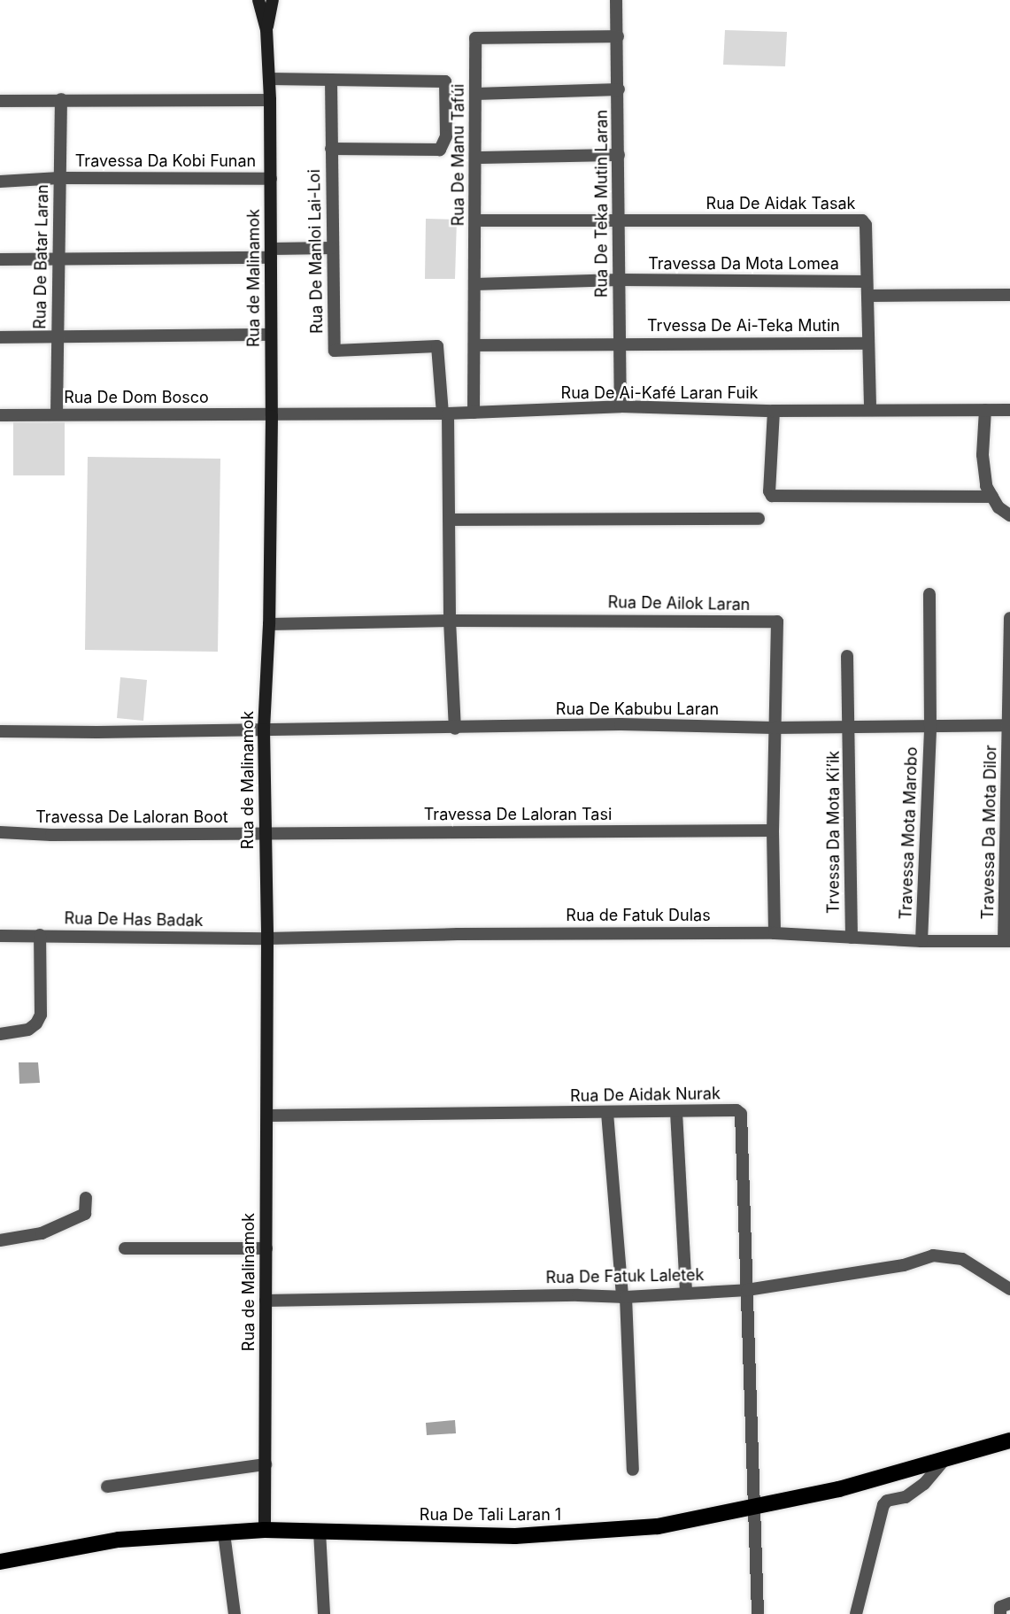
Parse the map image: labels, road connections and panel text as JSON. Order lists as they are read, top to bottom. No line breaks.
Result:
{"streets":{"main road":["Rua De Tali Laran 1"],"street":["Rua De Manu Tafúi","Travessa Da Kobi Funan","Rua De Teka Mutin Laran","Rua De Aidak Tasak","Rua De Manloi Lai-Loi","Rua De Batar Laran","Travessa Da Mota Lomea","Rua de Malinamok","Trvessa De Ai-Teka Mutin","Rua De Ai-Kafé Laran Fuik","Rua De Dom Bosco","Rua De Ailok Laran","Rua De Kabubu Laran","Travessa De Laloran Tasi","Travessa De Laloran Boot","Trvessa Da Mota Ki’ik","Travessa Da Mota Dilor","Travessa Mota Marobo","Rua de Fatuk Dulas","Rua De Has Badak","Rua De Aidak Nurak","Rua De Fatuk Laletek"]},"crossings":[["Rua De Manu Tafúi","Rua De Teka Mutin Laran"],["Rua De Manu Tafúi","Travessa Da Mota Lomea"],["Rua De Manu Tafúi","Trvessa De Ai-Teka Mutin"],["Rua De Manu Tafúi","Rua De Ai-Kafé Laran Fuik"],["Travessa Da Kobi Funan","Rua De Batar Laran"],["Travessa Da Kobi Funan","Rua de Malinamok"],["Rua De Teka Mutin Laran","Rua De Aidak Tasak"],["Rua De Teka Mutin Laran","Travessa Da Mota Lomea"],["Rua De Teka Mutin Laran","Trvessa De Ai-Teka Mutin"],["Rua De Teka Mutin Laran","Rua De Ai-Kafé Laran Fuik"],["Rua De Aidak Tasak","Travessa Da Mota Lomea"],["Rua De Aidak Tasak","Trvessa De Ai-Teka Mutin"],["Rua De Aidak Tasak","Rua De Ai-Kafé Laran Fuik"],["Rua De Manloi Lai-Loi","Rua De Ai-Kafé Laran Fuik"],["Rua De Batar Laran","Rua De Dom Bosco"],["Rua de Malinamok","Rua De Ai-Kafé Laran Fuik"],["Rua de Malinamok","Rua De Dom Bosco"],["Rua de Malinamok","Rua De Ailok Laran"],["Rua de Malinamok","Rua De Kabubu Laran"],["Rua de Malinamok","Travessa De Laloran Tasi"],["Rua de Malinamok","Travessa De Laloran Boot"],["Rua de Malinamok","Rua de Fatuk Dulas"],["Rua de Malinamok","Rua De Has Badak"],["Rua de Malinamok","Rua De Aidak Nurak"],["Rua de Malinamok","Rua De Fatuk Laletek"],["Rua de Malinamok","Rua De Tali Laran 1"],["Rua De Ai-Kafé Laran Fuik","Rua De Dom Bosco"],["Rua De Ailok Laran","Rua De Kabubu Laran"],["Rua De Ailok Laran","Travessa De Laloran Tasi"],["Rua De Ailok Laran","Rua de Fatuk Dulas"],["Rua De Kabubu Laran","Trvessa Da Mota Ki’ik"],["Rua De Kabubu Laran","Travessa Da Mota Dilor"],["Rua De Kabubu Laran","Travessa Mota Marobo"],["Travessa De Laloran Tasi","Travessa De Laloran Boot"],["Trvessa Da Mota Ki’ik","Rua de Fatuk Dulas"],["Travessa Da Mota Dilor","Rua de Fatuk Dulas"],["Travessa Mota Marobo","Rua de Fatuk Dulas"],["Rua de Fatuk Dulas","Rua De Has Badak"],["Rua De Aidak Nurak","Rua De Fatuk Laletek"],["Rua De Aidak Nurak","Rua De Tali Laran 1"]]}
